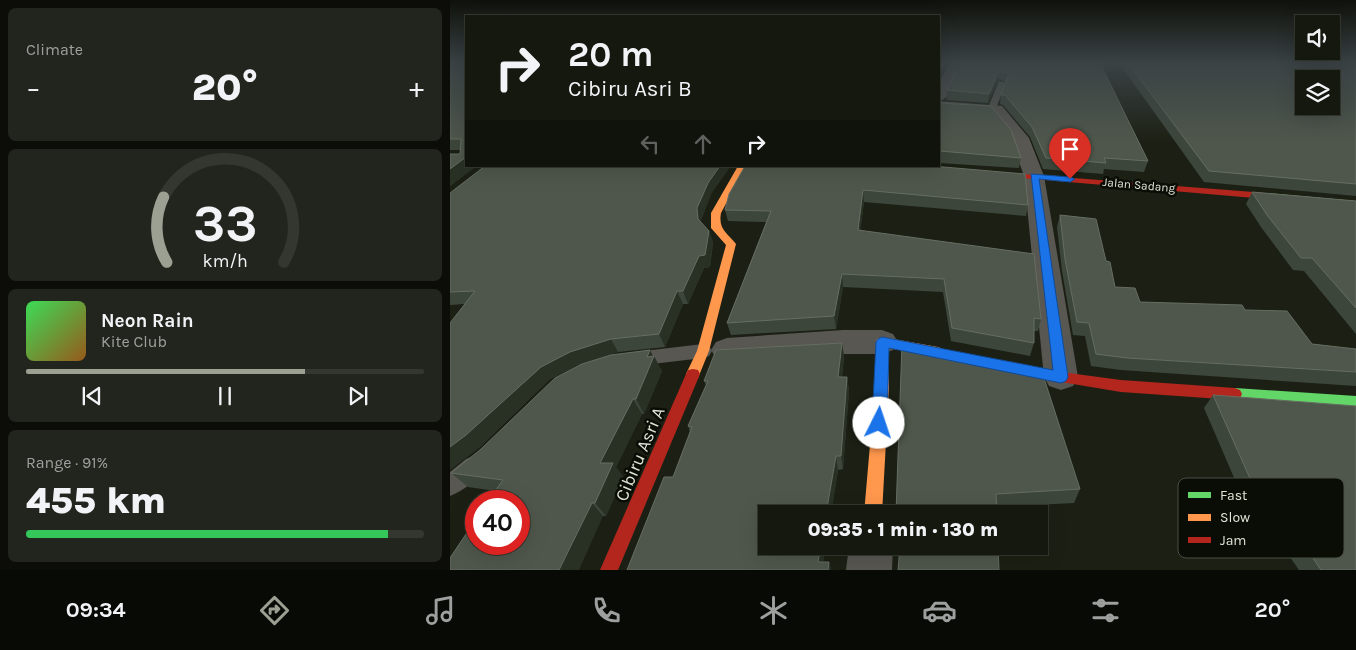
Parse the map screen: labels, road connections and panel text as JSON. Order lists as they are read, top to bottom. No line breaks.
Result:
{"streets":{"street":["Jalan Sadang","Cibiru Asri A"]},"legend":["Fast","Slow","Jam"],"page":{"tile":["Climate",["Range · 91%","455 km"]],"turn":["20 m","Cibiru Asri B"],"heat":["−","20°","+"],"song":["Neon Rain","Kite Club"],"limit":"40","trip":"09:35 · 1 min · 130 m","tabs":["09:34","20°"],"gauge":["33","km/h"]}}
